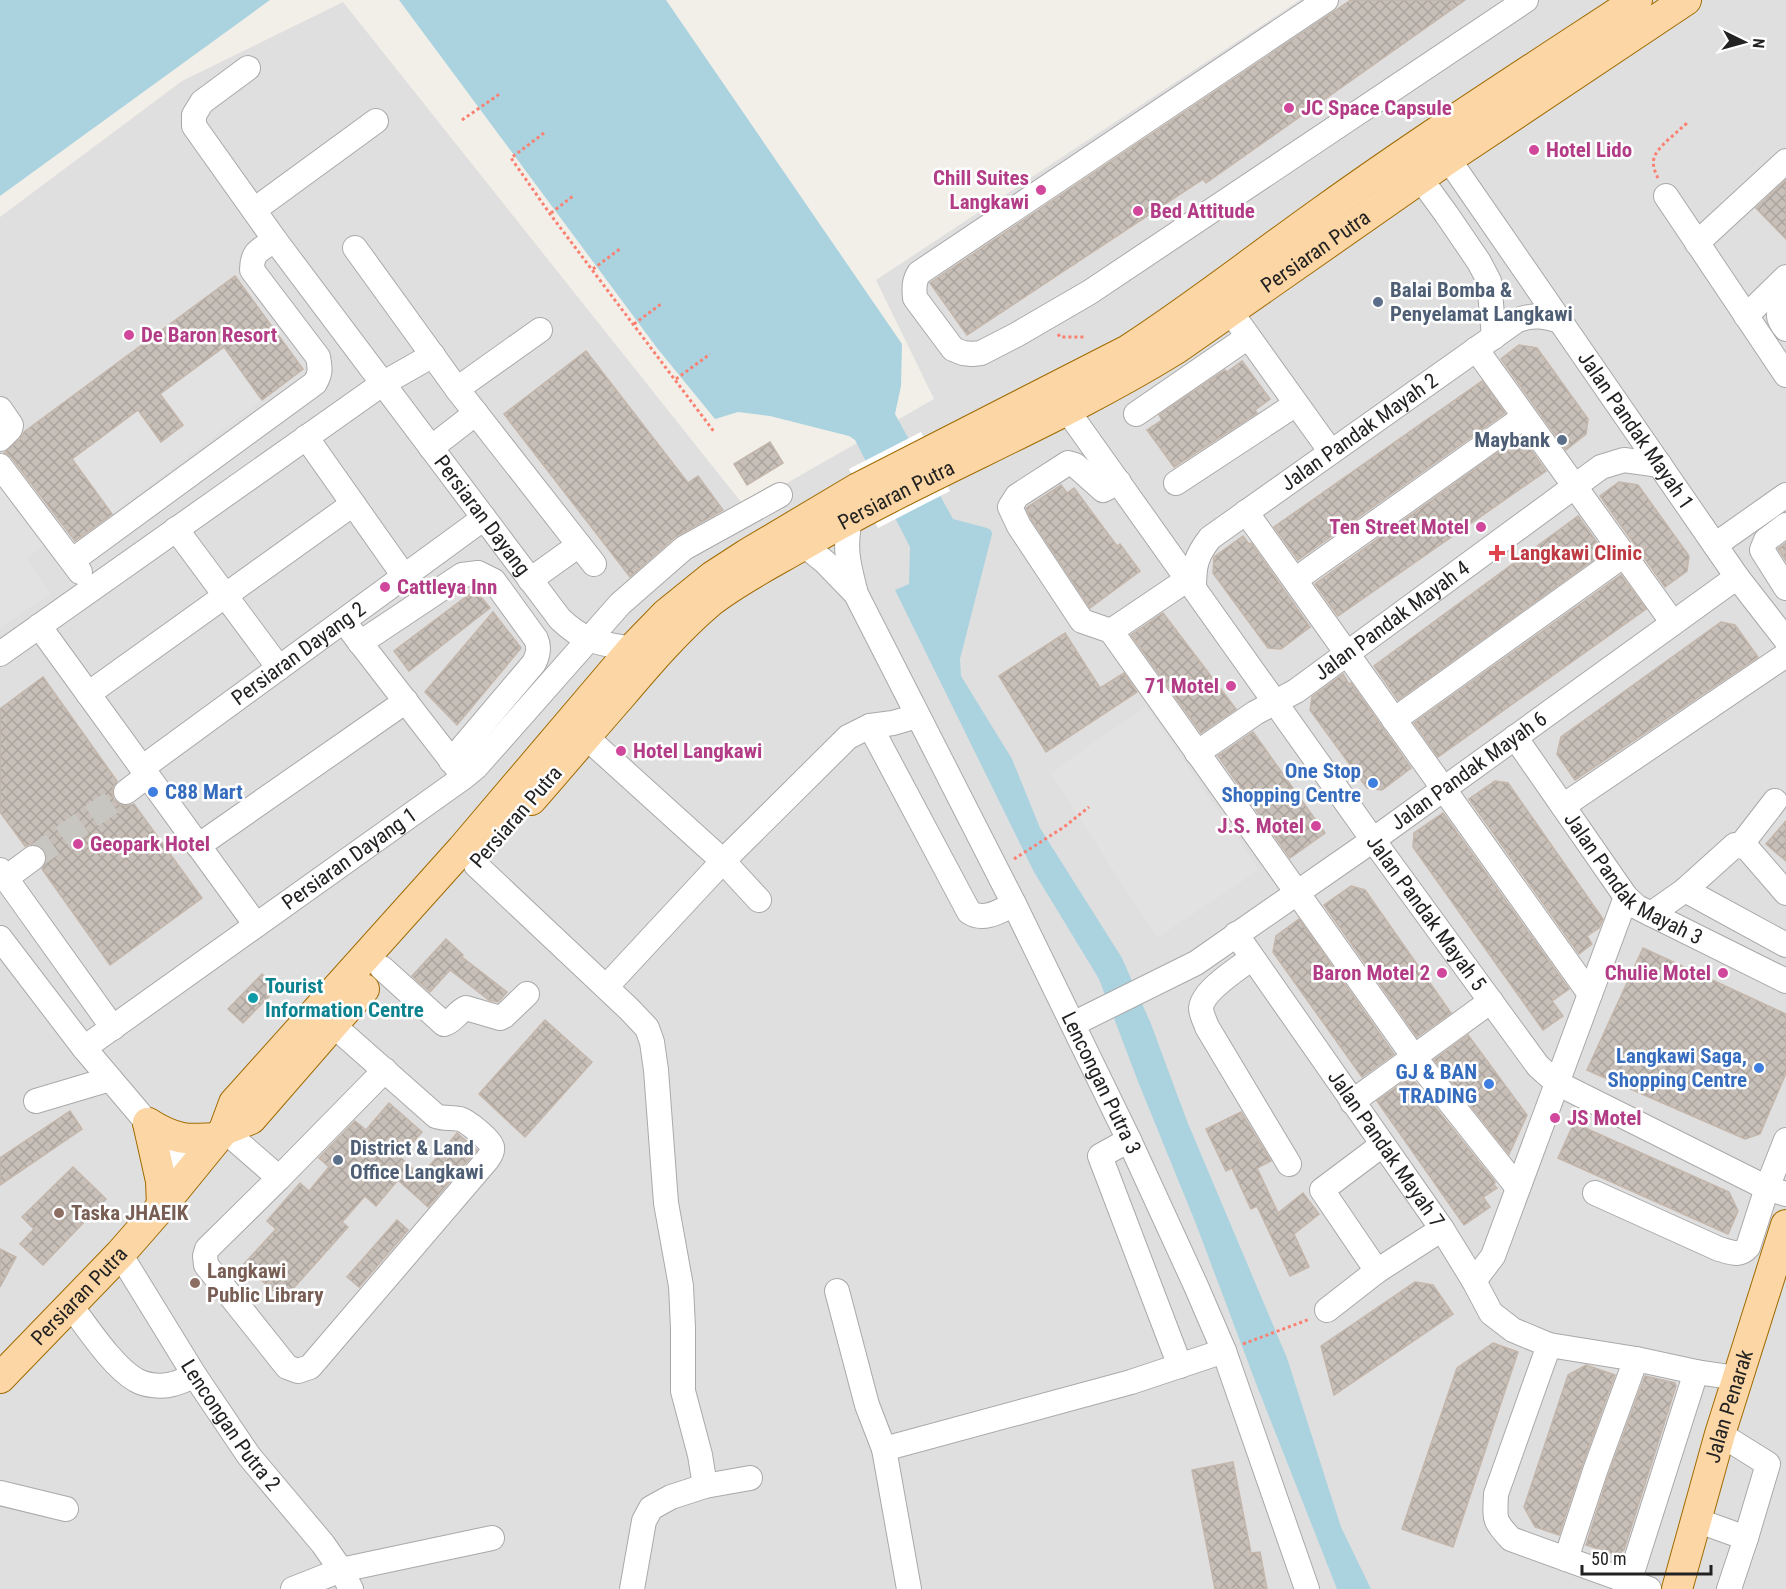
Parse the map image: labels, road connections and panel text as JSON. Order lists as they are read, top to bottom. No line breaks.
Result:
{"streets":{"main road":["Persiaran Putra","Jalan Penarak"],"street":["Jalan Pandak Mayah 1","Jalan Pandak Mayah 2","Persiaran Dayang","Jalan Pandak Mayah 4","Persiaran Dayang 2","Jalan Pandak Mayah 6","Persiaran Dayang 1","Jalan Pandak Mayah 3","Jalan Pandak Mayah 5","Lencongan Putra 3","Jalan Pandak Mayah 7","Lencongan Putra 2"]},"crossings":[["Persiaran Putra","Jalan Pandak Mayah 1"],["Persiaran Putra","Jalan Pandak Mayah 5"],["Persiaran Putra","Lencongan Putra 2"],["Jalan Pandak Mayah 1","Jalan Pandak Mayah 2"],["Jalan Pandak Mayah 1","Jalan Pandak Mayah 4"],["Jalan Pandak Mayah 1","Jalan Pandak Mayah 6"],["Jalan Pandak Mayah 2","Jalan Pandak Mayah 5"],["Persiaran Dayang","Persiaran Dayang 2"],["Persiaran Dayang","Persiaran Dayang 1"],["Jalan Pandak Mayah 4","Jalan Pandak Mayah 5"],["Jalan Pandak Mayah 6","Jalan Pandak Mayah 3"],["Jalan Pandak Mayah 6","Jalan Pandak Mayah 5"],["Jalan Pandak Mayah 6","Lencongan Putra 3"],["Jalan Pandak Mayah 6","Jalan Pandak Mayah 7"],["Jalan Pandak Mayah 7","Jalan Penarak"]],"places":{"other":["JC Space Capsule","Hotel Lido","Chill Suites Langkawi","Bed Attitude","Balai Bomba & Penyelamat Langkawi","De Baron Resort","Maybank","Ten Street Motel","Cattleya Inn","71 Motel","Hotel Langkawi","One Stop Shopping Centre","C88 Mart","J.S. Motel","Geopark Hotel","Baron Motel 2","Chulie Motel","Tourist Information Centre","Langkawi Saga, Shopping Centre","GJ & BAN TRADING","JS Motel","District & Land Office Langkawi","Taska JHAEIK","Langkawi Public Library"],"health":["Langkawi Clinic"]},"scale_bar":"50 m","north":"right"}
